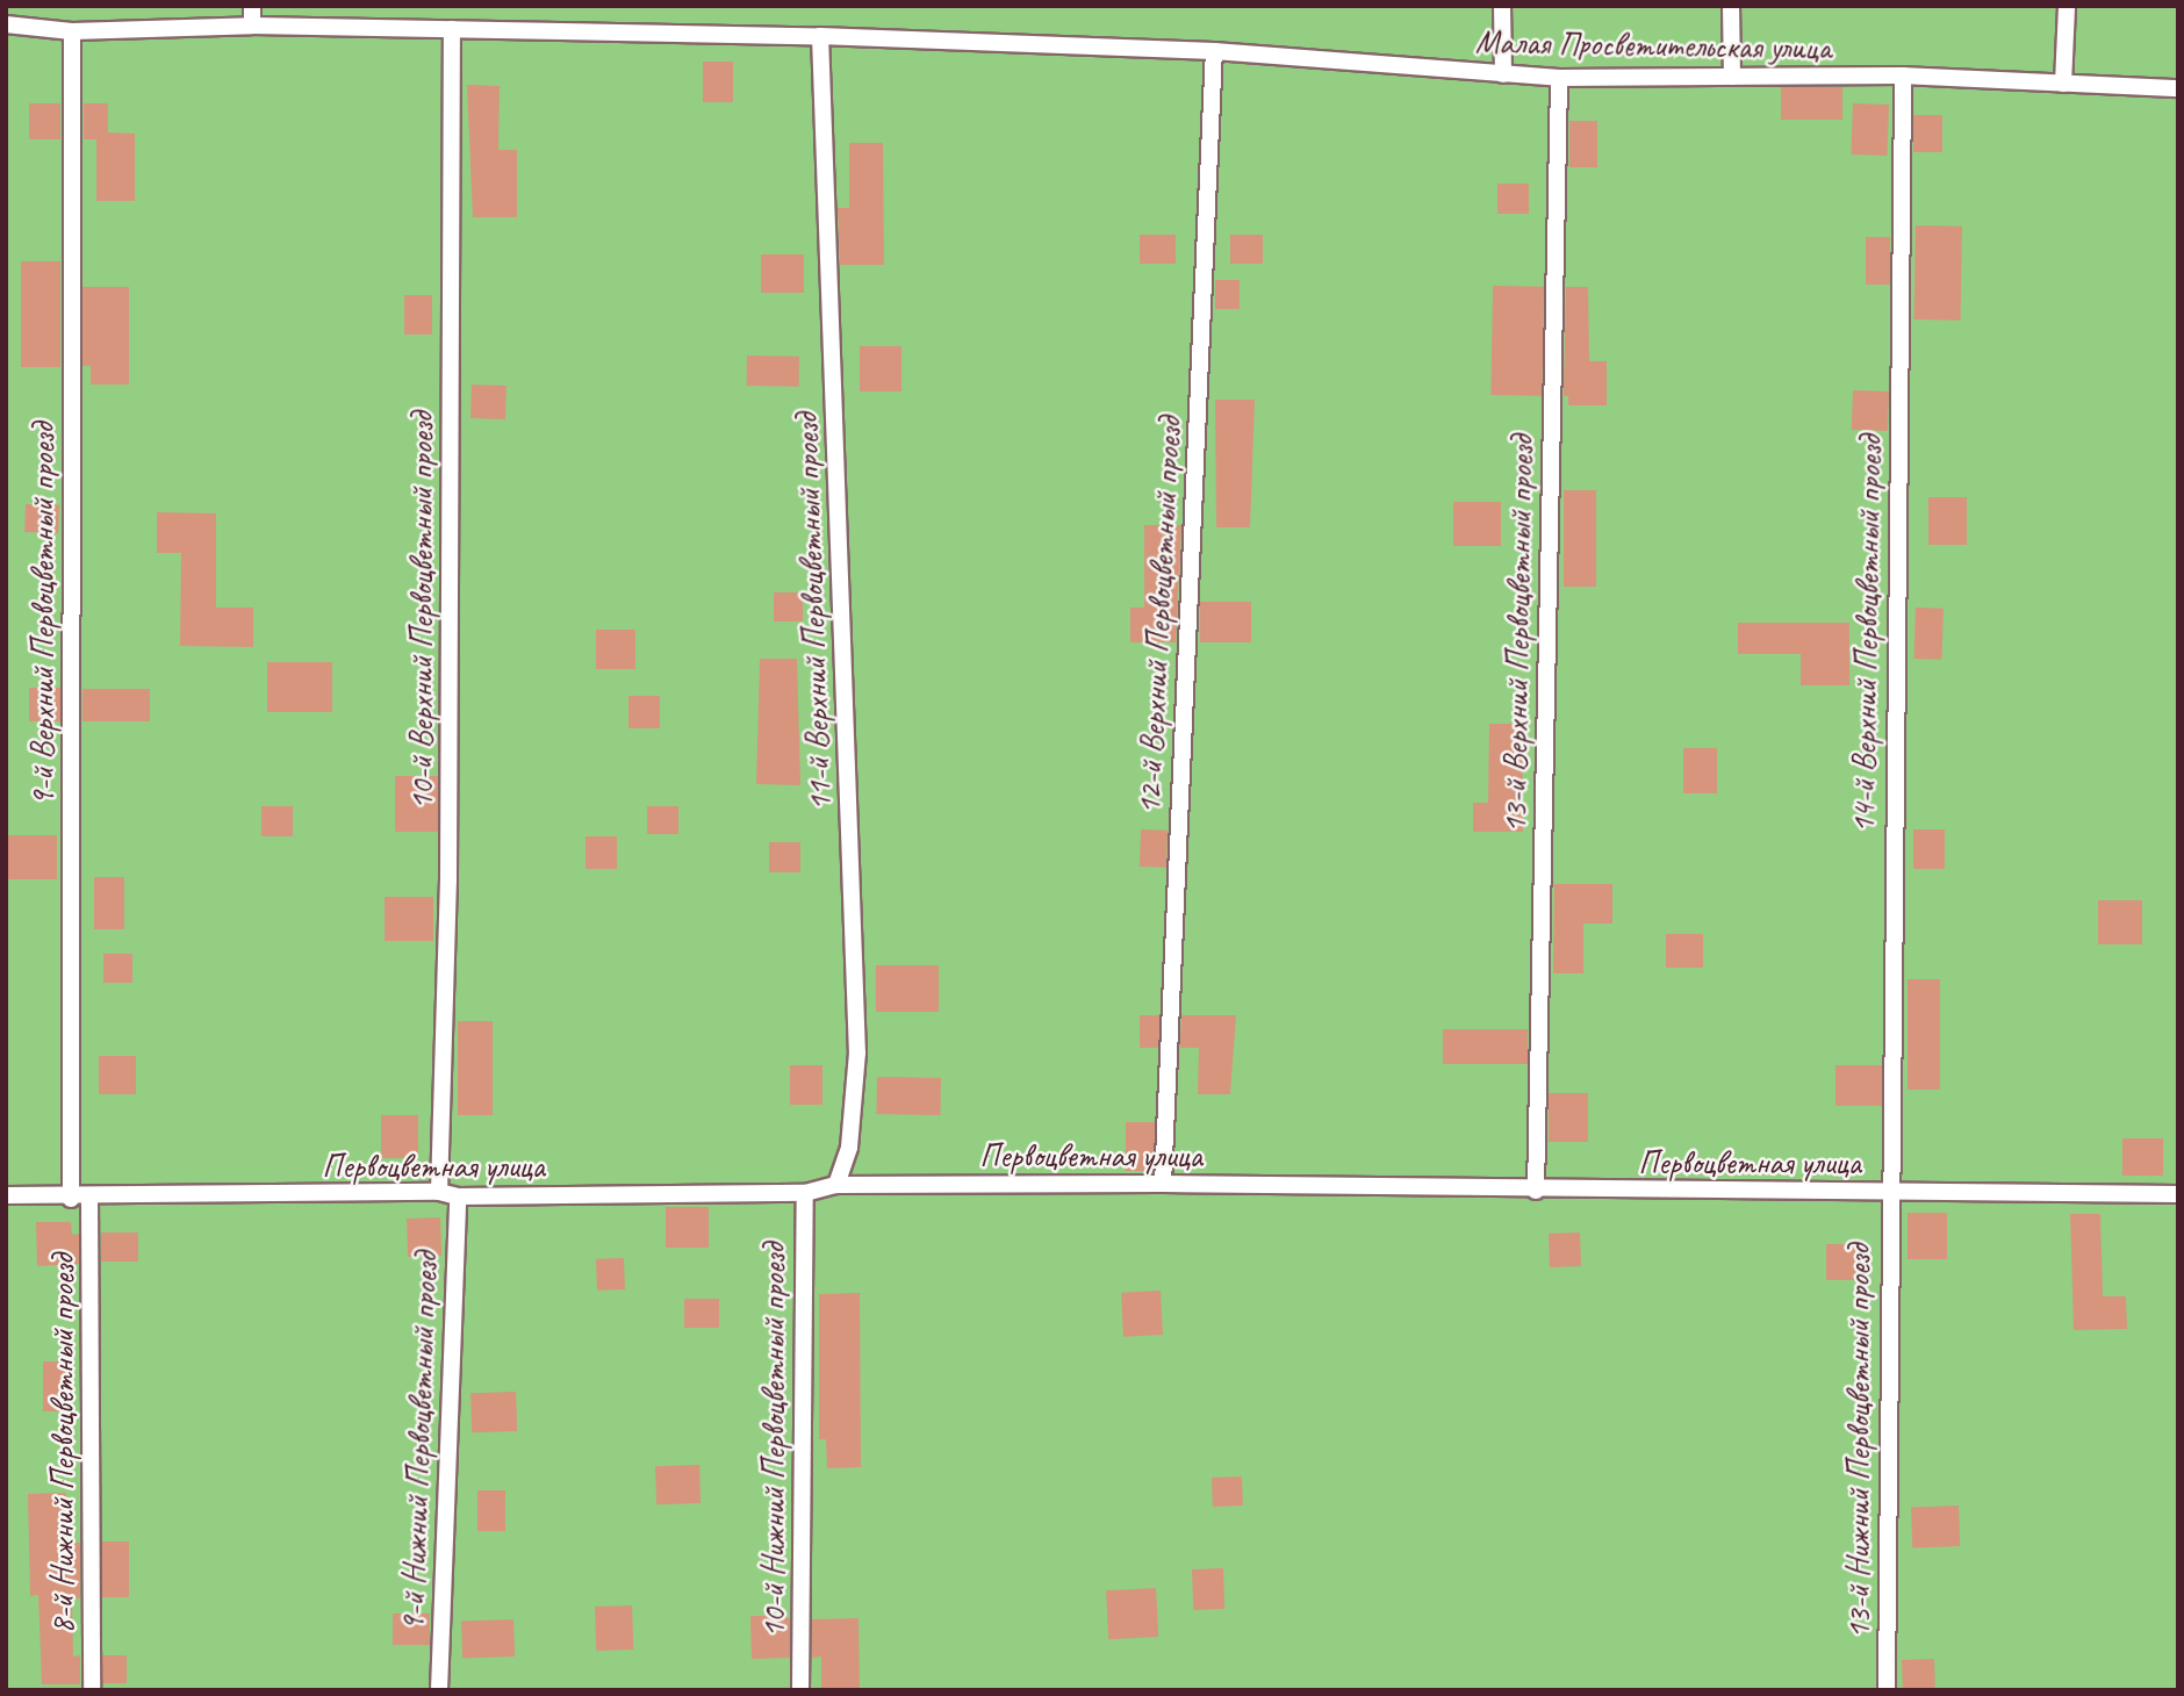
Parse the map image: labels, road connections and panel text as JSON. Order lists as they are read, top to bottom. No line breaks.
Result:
{"streets":{"lane":["Малая Просветительская улица","10-й Верхний Первоцветный проезд","11-й Верхний Первоцветный проезд","9-й Верхний Первоцветный проезд","12-й Верхний Первоцветный проезд","13-й Верхний Первоцветный проезд","14-й Верхний Первоцветный проезд","Первоцветная улица","10-й Нижний Первоцветный проезд","9-й Нижний Первоцветный проезд","13-й Нижний Первоцветный проезд","8-й Нижний Первоцветный проезд"]},"crossings":[["Малая Просветительская улица","10-й Верхний Первоцветный проезд"],["Малая Просветительская улица","11-й Верхний Первоцветный проезд"],["Малая Просветительская улица","9-й Верхний Первоцветный проезд"],["Малая Просветительская улица","12-й Верхний Первоцветный проезд"],["Малая Просветительская улица","13-й Верхний Первоцветный проезд"],["Малая Просветительская улица","14-й Верхний Первоцветный проезд"],["10-й Верхний Первоцветный проезд","Первоцветная улица"],["11-й Верхний Первоцветный проезд","Первоцветная улица"],["9-й Верхний Первоцветный проезд","Первоцветная улица"],["9-й Верхний Первоцветный проезд","8-й Нижний Первоцветный проезд"],["12-й Верхний Первоцветный проезд","Первоцветная улица"],["13-й Верхний Первоцветный проезд","Первоцветная улица"],["14-й Верхний Первоцветный проезд","Первоцветная улица"],["14-й Верхний Первоцветный проезд","13-й Нижний Первоцветный проезд"],["Первоцветная улица","10-й Нижний Первоцветный проезд"],["Первоцветная улица","9-й Нижний Первоцветный проезд"],["Первоцветная улица","13-й Нижний Первоцветный проезд"],["Первоцветная улица","8-й Нижний Первоцветный проезд"]]}
